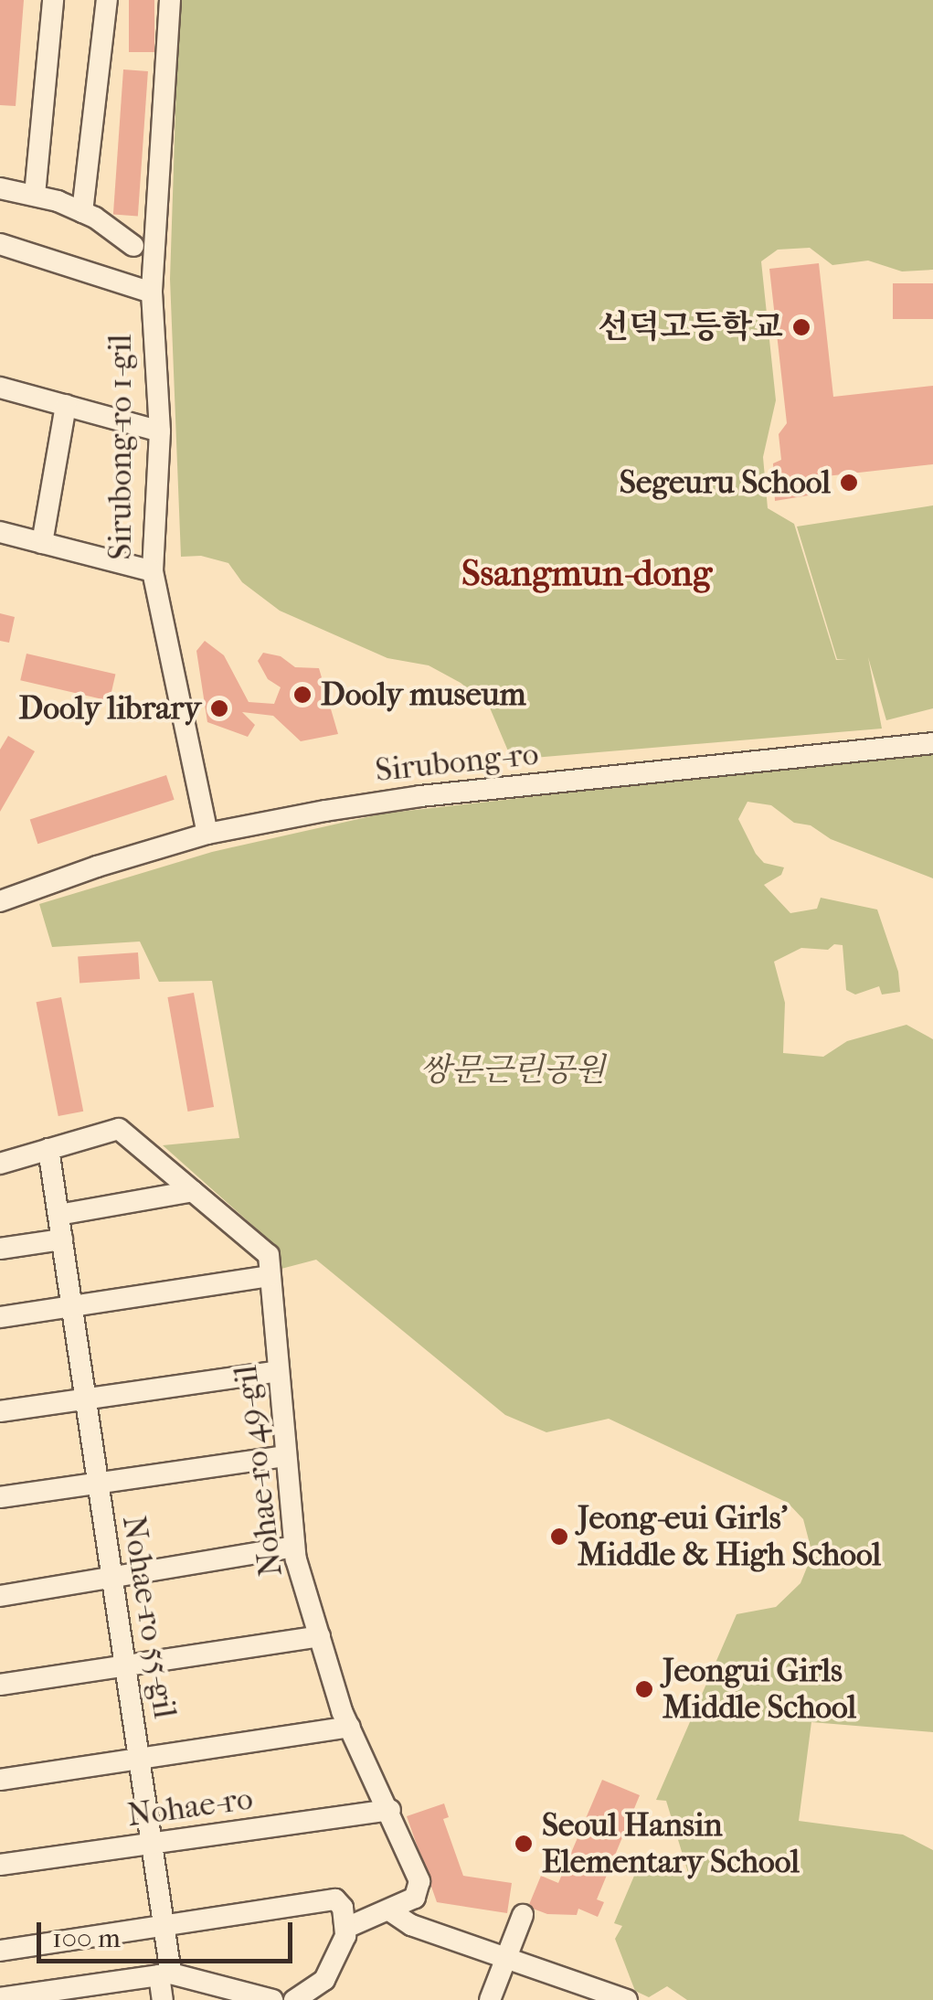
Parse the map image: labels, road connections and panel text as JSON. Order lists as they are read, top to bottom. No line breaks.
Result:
{"streets":{"street":["Sirubong-ro 1-gil","Sirubong-ro","Nohae-ro 49-gil","Nohae-ro 55-gil","Nohae-ro"]},"crossings":[["Sirubong-ro 1-gil","Sirubong-ro"],["Nohae-ro 49-gil","Nohae-ro 55-gil"],["Nohae-ro 49-gil","Nohae-ro"],["Nohae-ro 55-gil","Nohae-ro"]],"districts":["Ssangmun-dong"],"parks":["쌍문근린공원"],"places":["선덕고등학교","Segeuru School","Dooly museum","Dooly library","Jeong-eui Girls' Middle & High School","Jeongui Girls Middle School","Seoul Hansin Elementary School"],"scale_bar":"100 m"}
